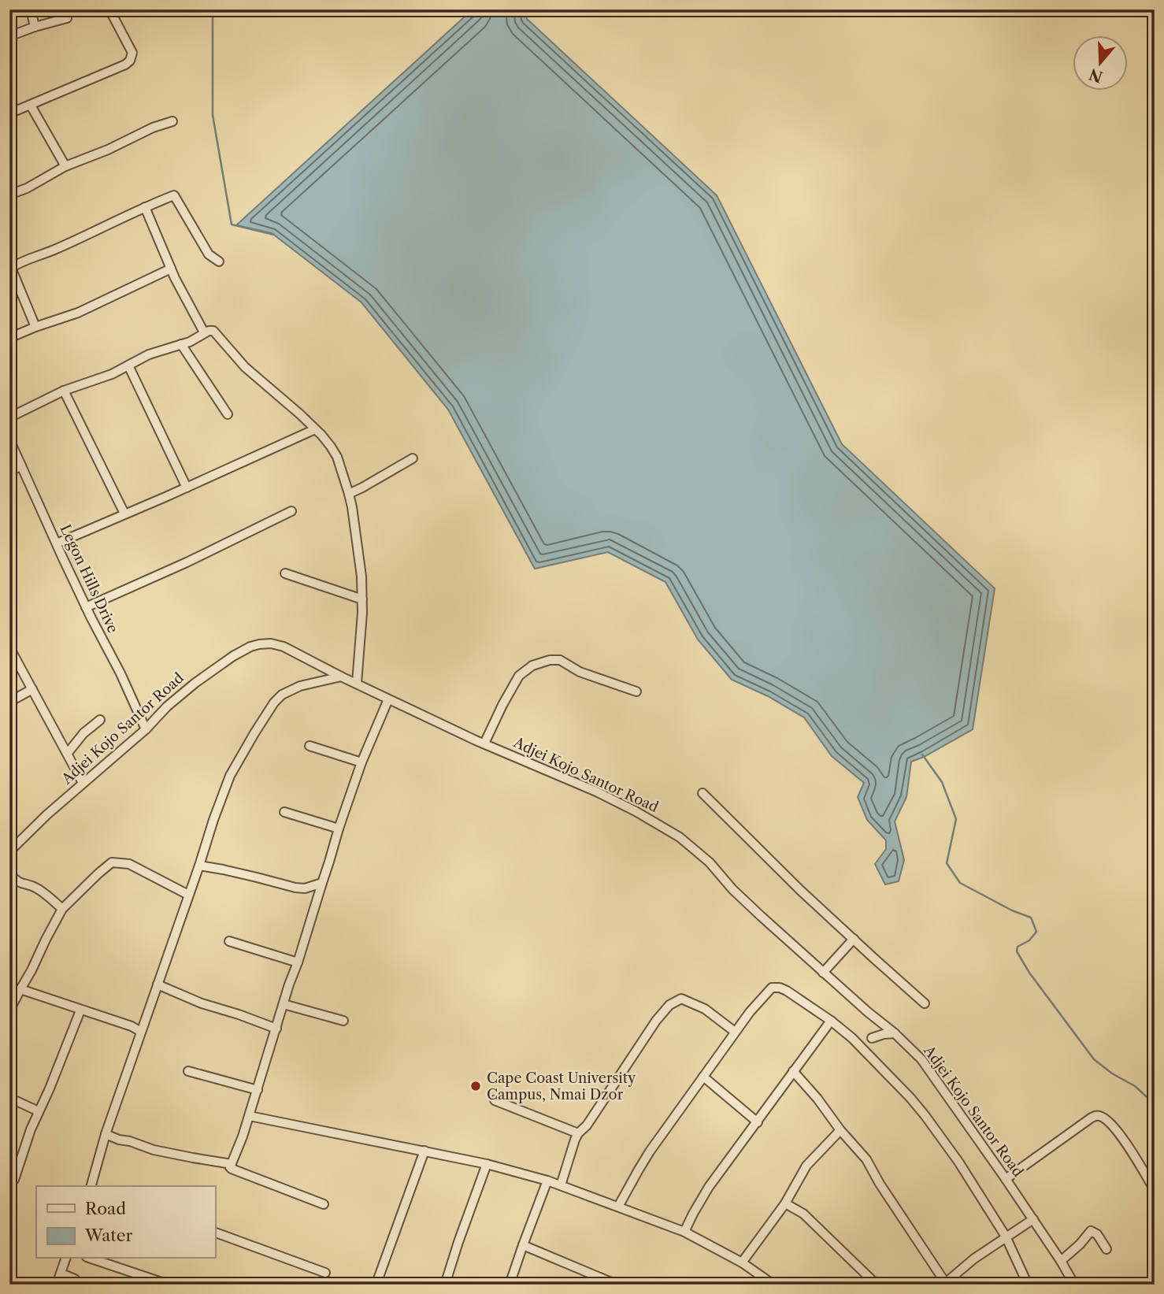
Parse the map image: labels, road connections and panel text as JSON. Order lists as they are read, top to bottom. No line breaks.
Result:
{"streets":{"street":["Legon Hills Drive","Adjei Kojo Santor Road"]},"crossings":[["Legon Hills Drive","Adjei Kojo Santor Road"]],"places":["Cape Coast University Campus, Nmai Dzor"],"legend":["Road","Water"],"north":"bottom"}
